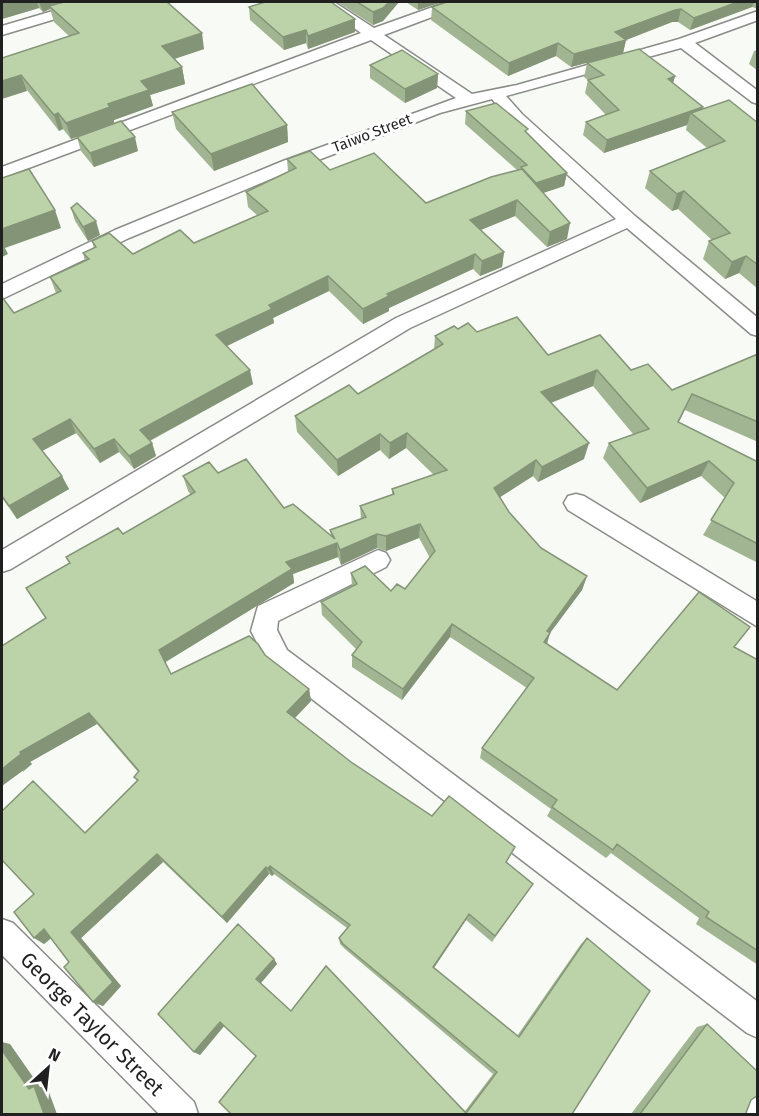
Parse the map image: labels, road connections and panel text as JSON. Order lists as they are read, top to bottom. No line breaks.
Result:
{"streets":{"street":["Taiwo Street","George Taylor Street"]},"north":"top right"}
